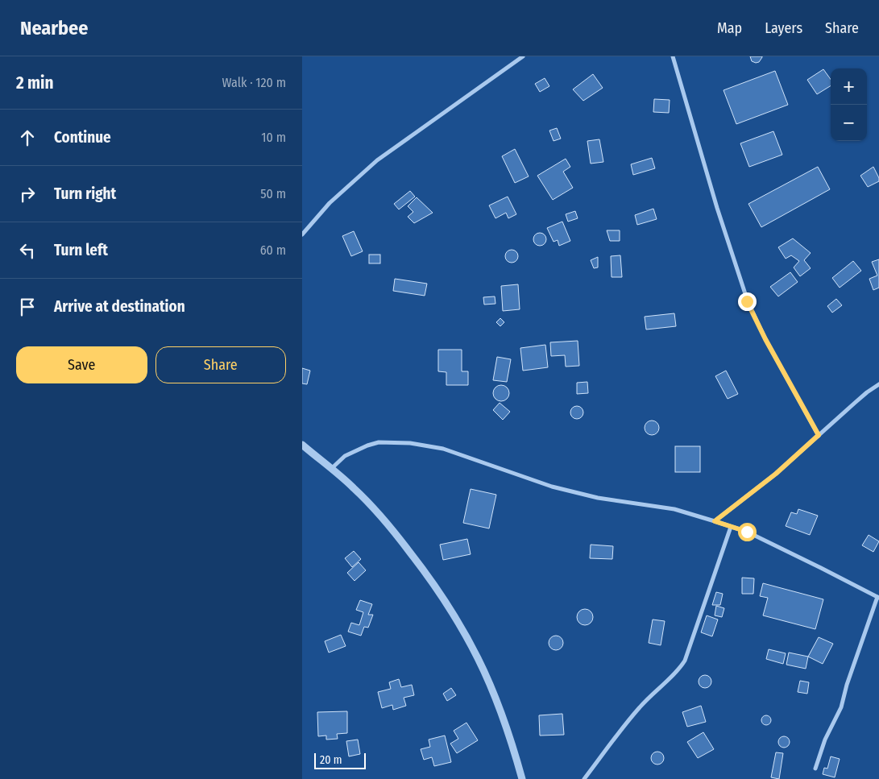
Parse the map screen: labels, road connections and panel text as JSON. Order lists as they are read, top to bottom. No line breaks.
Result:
{"scale_bar":"20 m","page":{"header":"Nearbee","nav":["Map","Layers","Share"],"heading":["2 min","Walk · 120 m"],"map_buttons":["+","−"],"list":[["Continue","10 m"],["Turn right","50 m"],["Turn left","60 m"],"Arrive at destination"],"buttons":["Save","Share"],"scale":"20 m"}}
